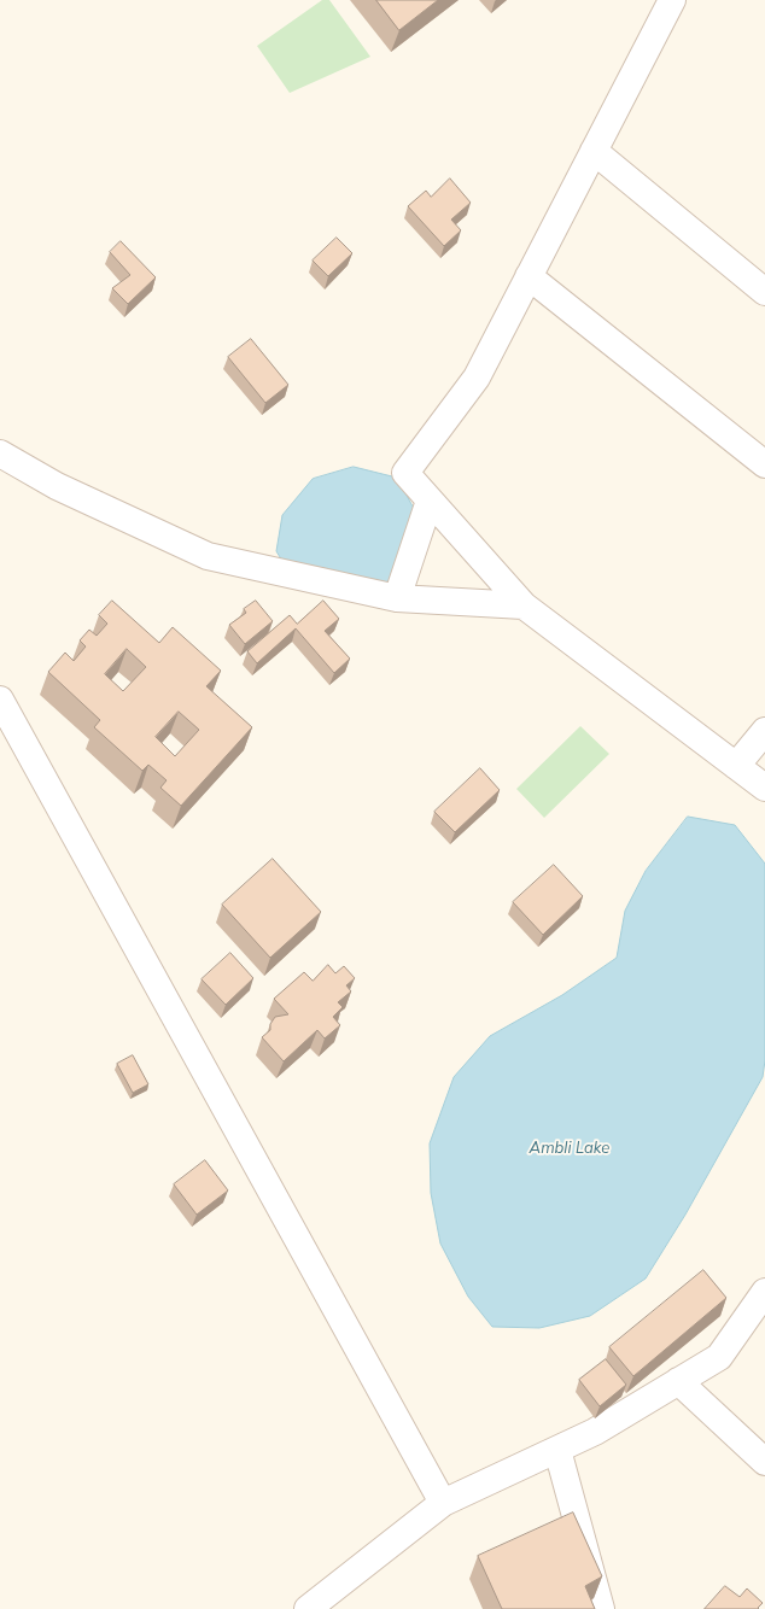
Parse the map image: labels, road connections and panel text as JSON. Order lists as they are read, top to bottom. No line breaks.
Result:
{"water":["Ambli Lake"]}
